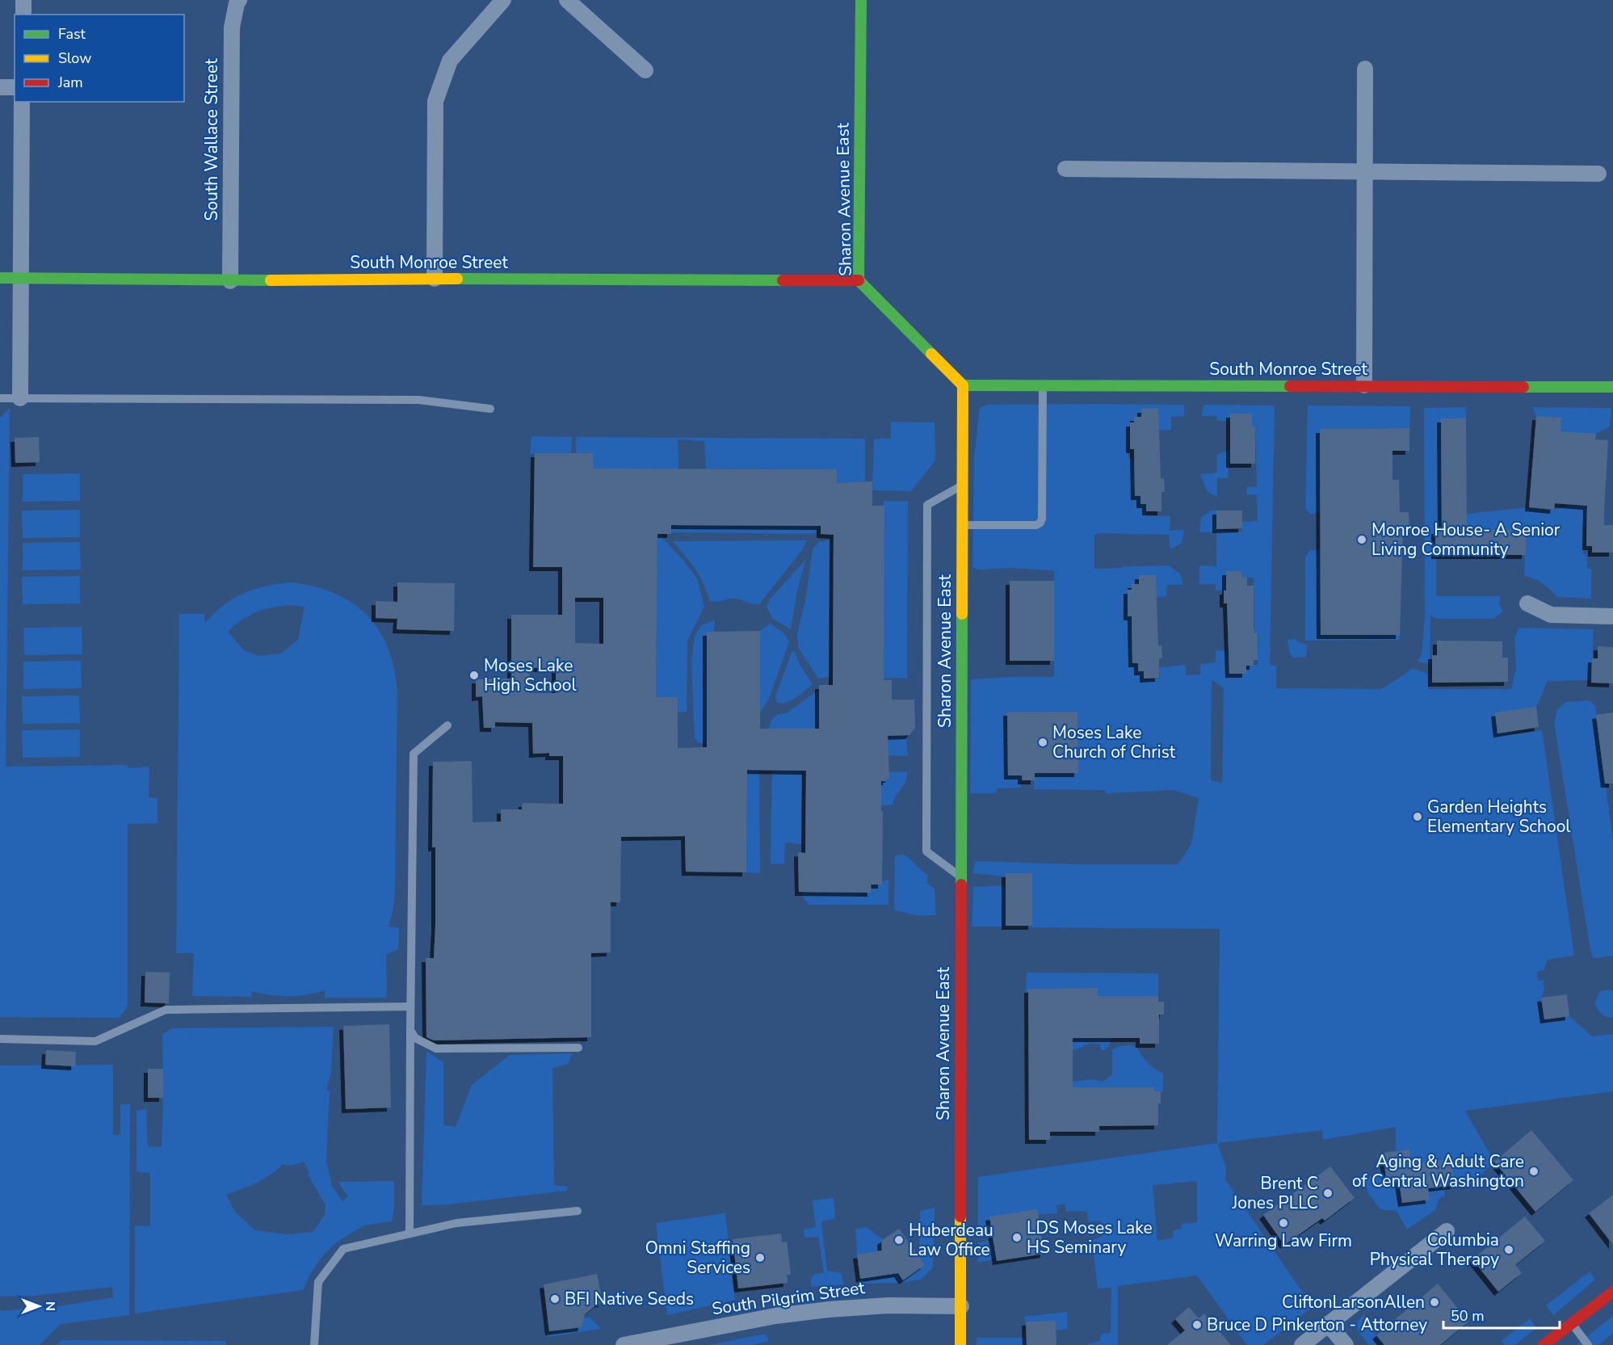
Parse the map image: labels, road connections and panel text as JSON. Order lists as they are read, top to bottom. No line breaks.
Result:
{"streets":{"street":["South Wallace Street","Sharon Avenue East","South Monroe Street","South Pilgrim Street"]},"crossings":[["South Wallace Street","South Monroe Street"],["Sharon Avenue East","South Monroe Street"],["Sharon Avenue East","South Pilgrim Street"]],"places":["Monroe House- A Senior Living Community","Moses Lake High School","Moses Lake Church of Christ","Garden Heights Elementary School","Aging & Adult Care of Central Washington","Brent C Jones PLLC","Warring Law Firm","LDS Moses Lake HS Seminary","Huberdeau Law Office","Columbia Physical Therapy","Omni Staffing Services","BFI Native Seeds","CliftonLarsonAllen","Bruce D Pinkerton - Attorney"],"legend":["Fast","Slow","Jam"],"scale_bar":"50 m","north":"right"}
